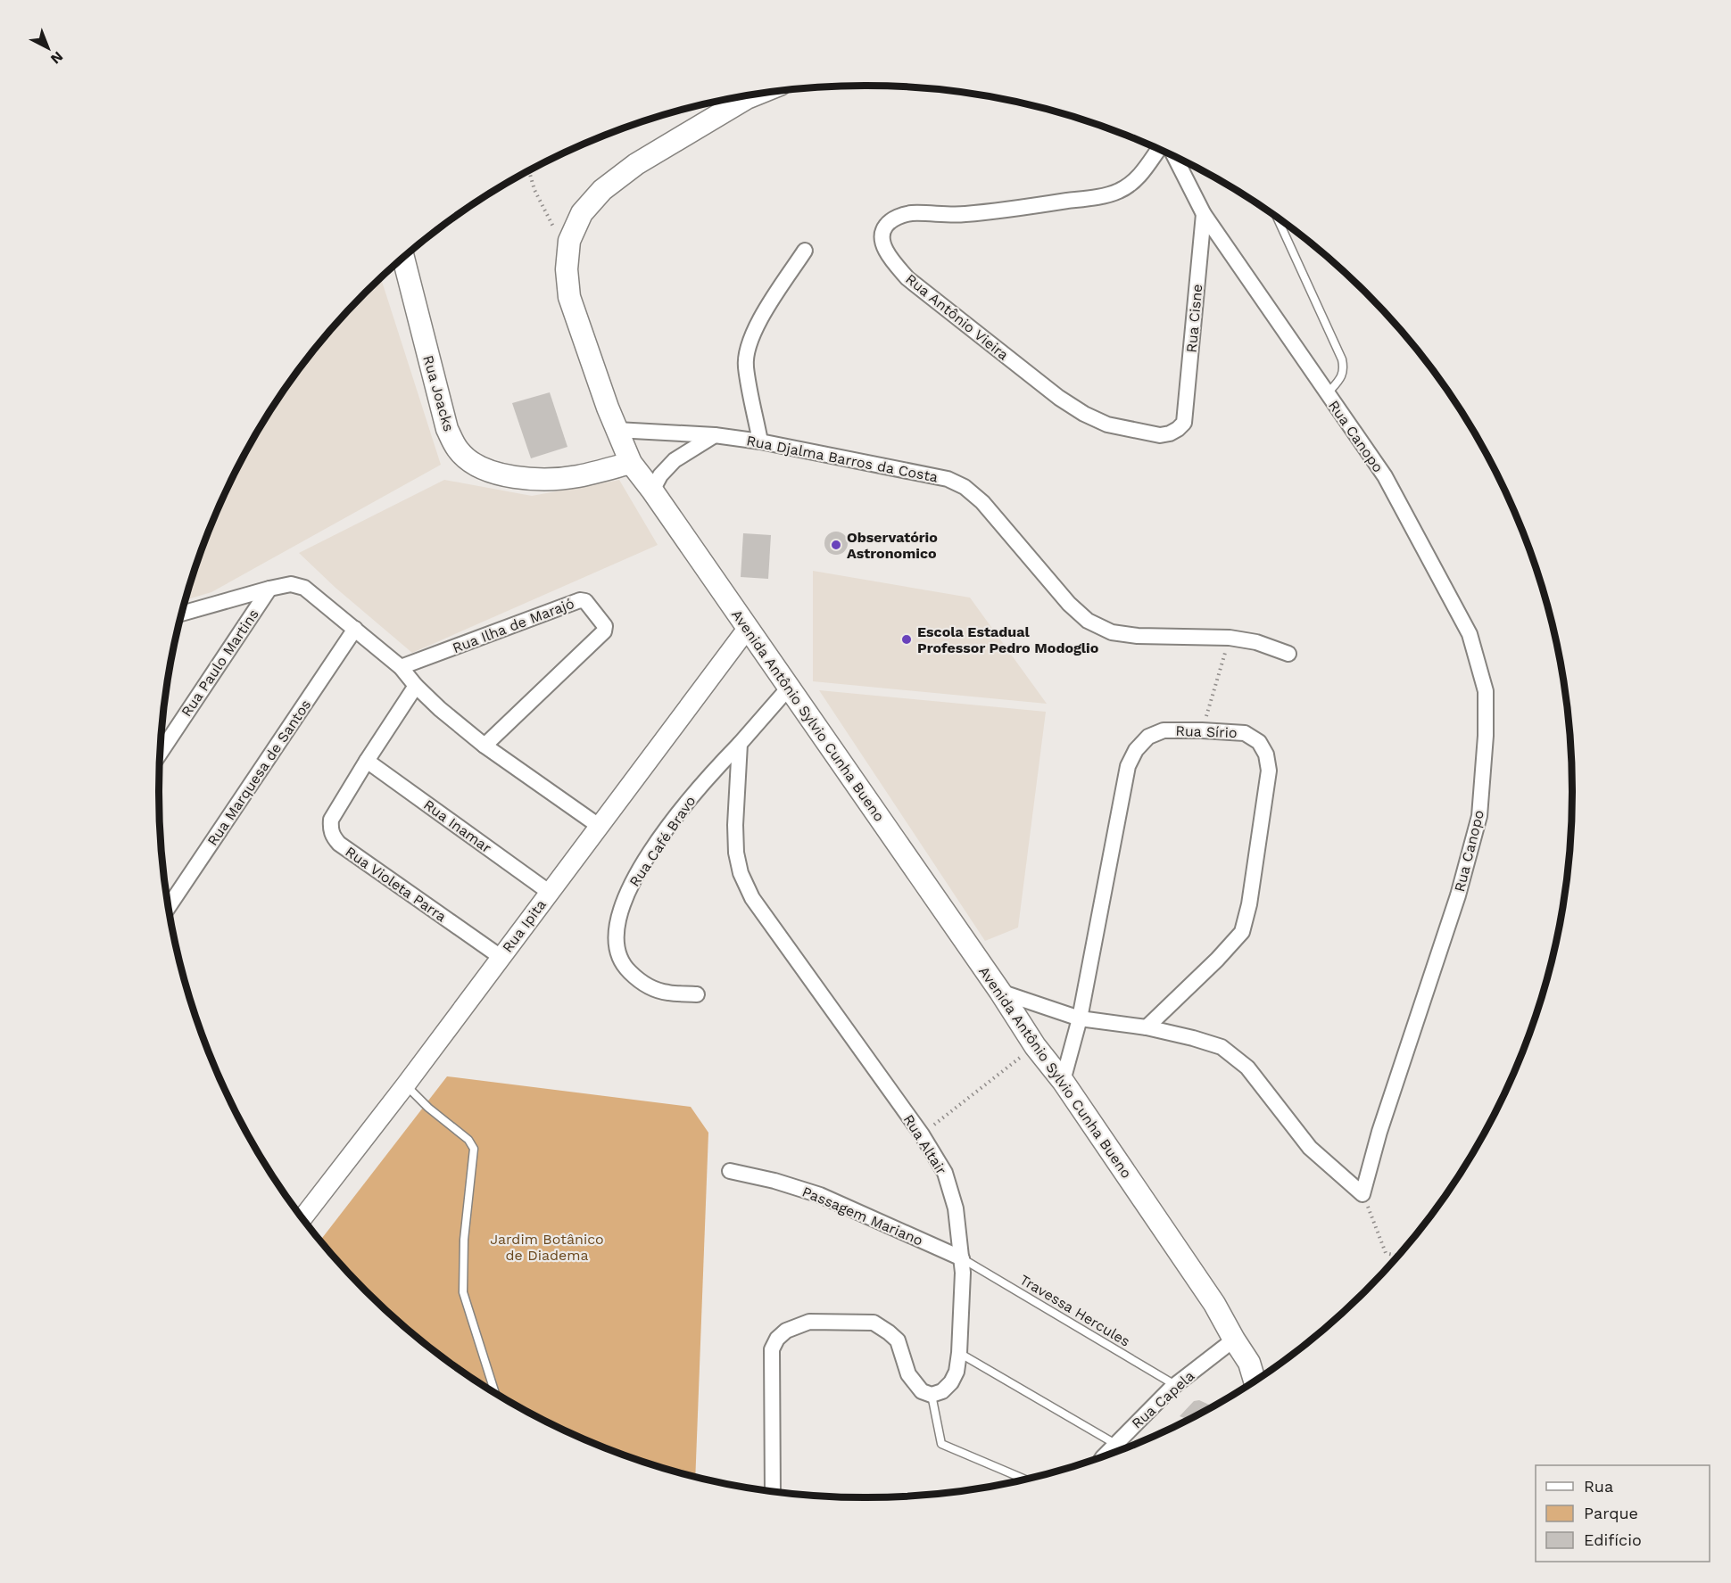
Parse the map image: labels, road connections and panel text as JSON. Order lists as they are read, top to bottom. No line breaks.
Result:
{"streets":{"main road":["Rua Joacks","Avenida Antônio Sylvio Cunha Bueno"],"street":["Rua Antônio Vieira","Rua Cisne","Rua Canopo","Rua Djalma Barros da Costa","Rua Ilha de Marajó","Rua Paulo Martins","Rua Sírio","Rua Marquesa de Santos","Rua Inamar","Rua Café Bravo","Rua Violeta Parra","Rua Ipita","Rua Altair","Passagem Mariano","Rua Capela"],"lane":["Travessa Hercules"]},"crossings":[["Rua Antônio Vieira","Rua Cisne"],["Rua Cisne","Rua Canopo"],["Rua Joacks","Avenida Antônio Sylvio Cunha Bueno"],["Rua Djalma Barros da Costa","Avenida Antônio Sylvio Cunha Bueno"],["Avenida Antônio Sylvio Cunha Bueno","Rua Sírio"],["Avenida Antônio Sylvio Cunha Bueno","Rua Ipita"],["Avenida Antônio Sylvio Cunha Bueno","Rua Capela"],["Rua Inamar","Rua Violeta Parra"],["Rua Inamar","Rua Ipita"],["Rua Café Bravo","Rua Altair"],["Rua Violeta Parra","Rua Ipita"],["Rua Altair","Passagem Mariano"],["Rua Altair","Travessa Hercules"],["Passagem Mariano","Travessa Hercules"],["Travessa Hercules","Rua Capela"]],"parks":["Jardim Botânico de Diadema"],"places":["Observatório Astronomico","Escola Estadual Professor Pedro Modoglio"],"legend":["Rua","Parque","Edifício"],"north":"bottom right"}
